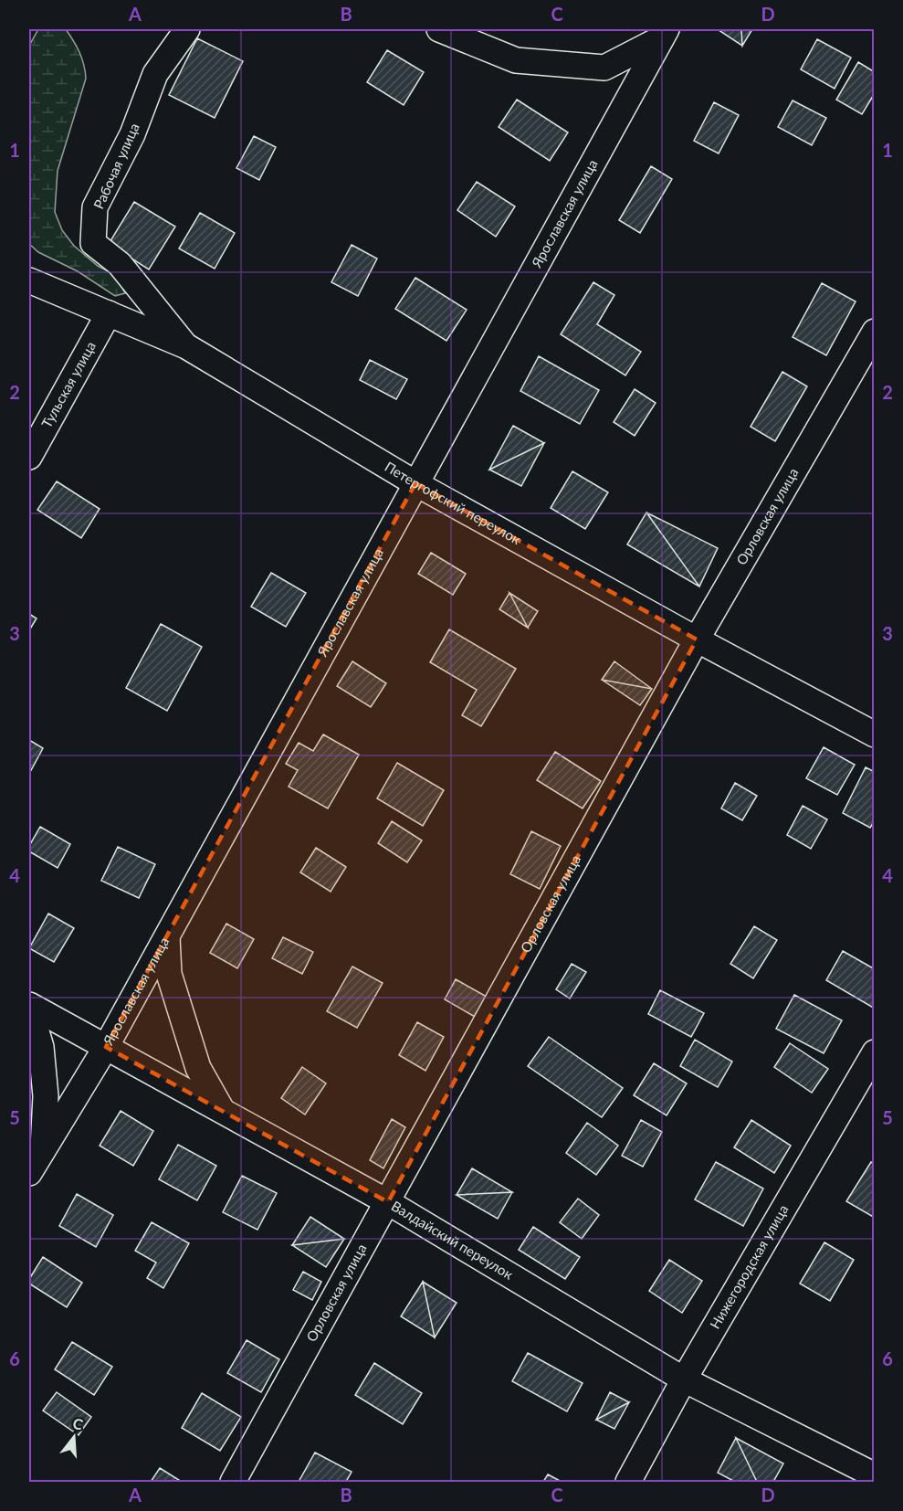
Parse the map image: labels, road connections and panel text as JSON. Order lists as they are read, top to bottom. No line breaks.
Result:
{"streets":{"street":["Рабочая улица","Ярославская улица","Тульская улица","Петергофский переулок","Орловская улица","Валдайский переулок","Нижегородская улица"]},"crossings":[["Рабочая улица","Петергофский переулок"],["Ярославская улица","Петергофский переулок"],["Ярославская улица","Валдайский переулок"],["Тульская улица","Петергофский переулок"],["Петергофский переулок","Орловская улица"],["Орловская улица","Валдайский переулок"],["Валдайский переулок","Нижегородская улица"]],"north":"top","grid":{"columns":["A","B","C","D"],"rows":["1","2","3","4","5","6"]}}
